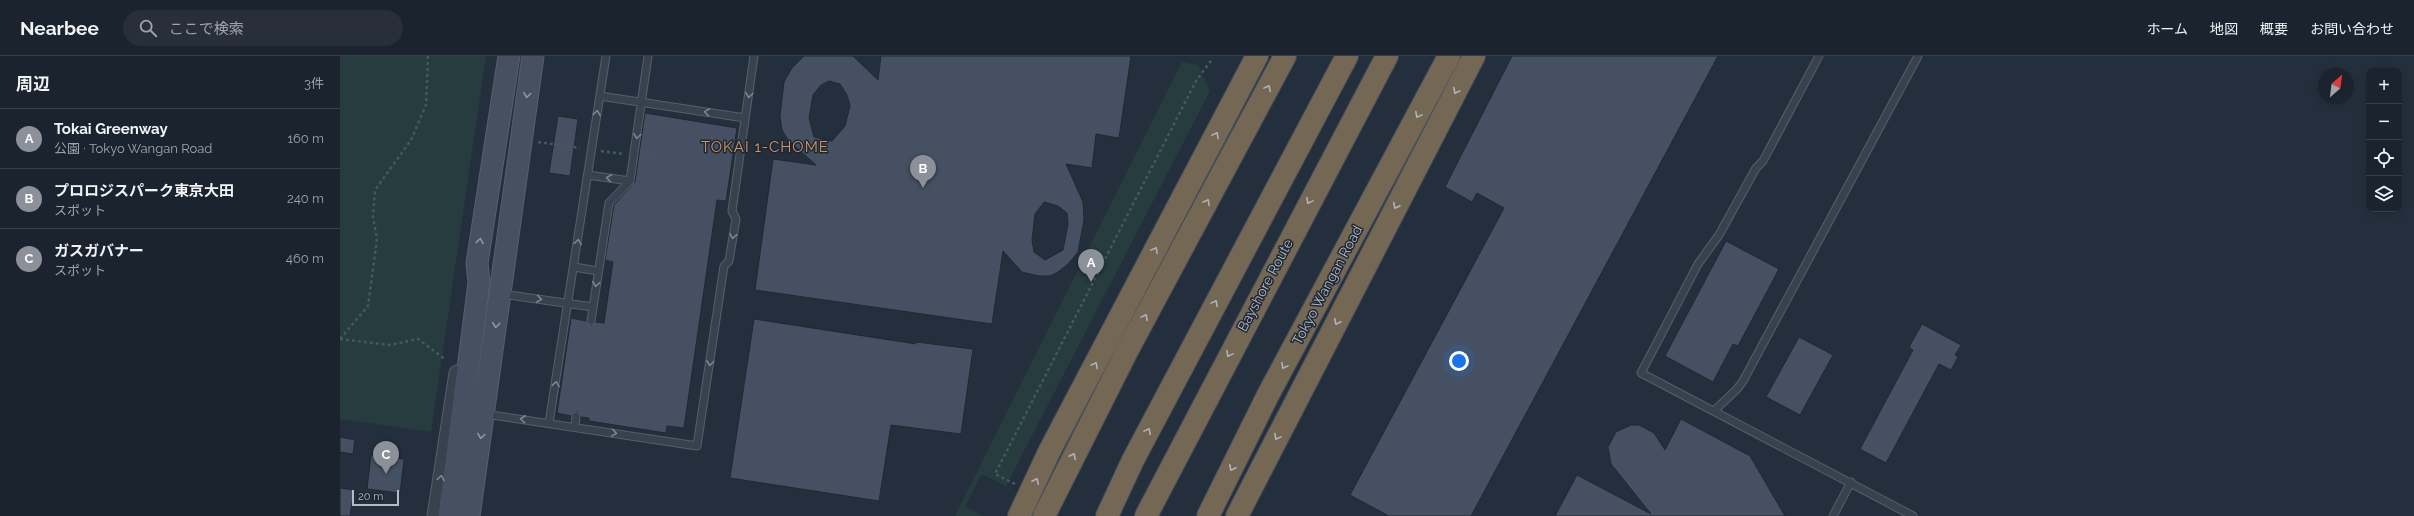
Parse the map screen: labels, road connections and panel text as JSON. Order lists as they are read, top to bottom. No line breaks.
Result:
{"streets":{"highway":["Bayshore Route","Tokyo Wangan Road"]},"districts":["TOKAI 1-CHOME"],"scale_bar":"20 m","north":"top right","page":{"header":"Nearbee","search":"ここで検索","nav":["ホーム","地図","概要","お問い合わせ"],"heading":["周辺","3件"],"map_buttons":["+","−"],"list":[{"mark":"A","name":"Tokai Greenway","note":"公園 · Tokyo Wangan Road","value":"160 m"},{"mark":"B","name":"プロロジスパーク東京大田","note":"スポット","value":"240 m"},{"mark":"C","name":"ガスガバナー","note":"スポット","value":"460 m"}],"pins":["B","A","C"],"scale":"20 m"}}
